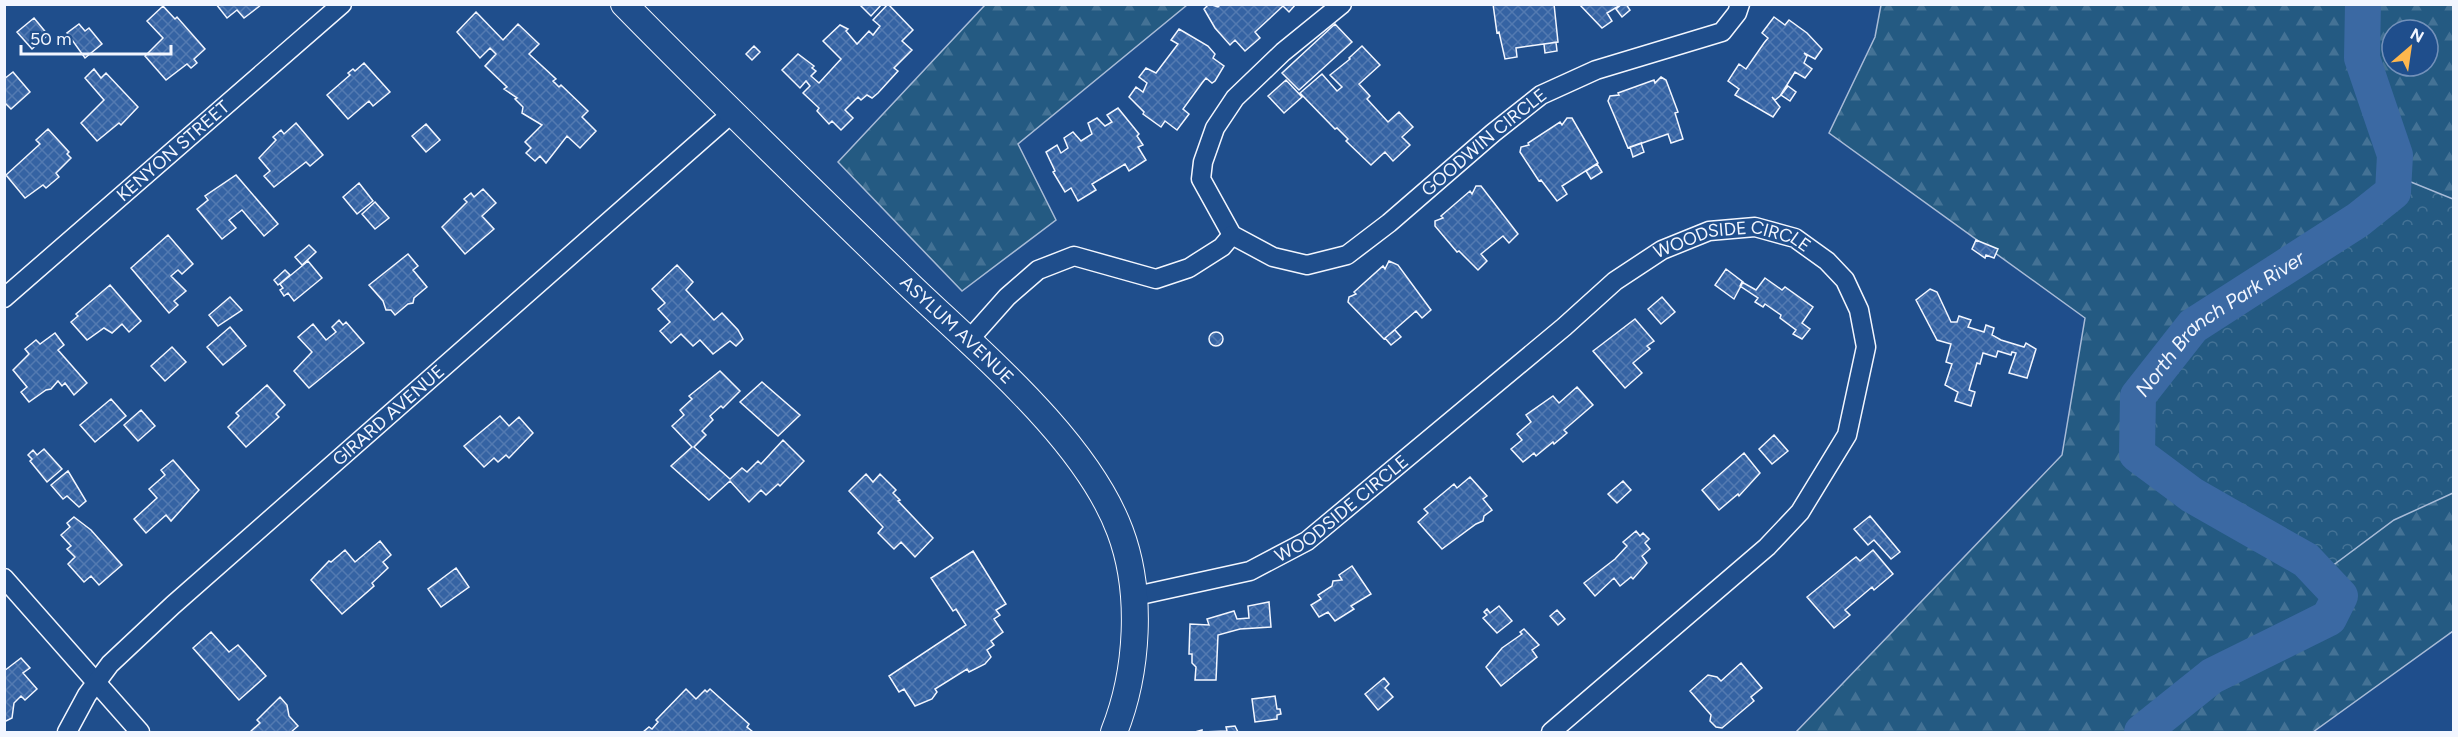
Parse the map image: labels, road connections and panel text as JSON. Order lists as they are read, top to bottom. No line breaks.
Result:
{"streets":{"main road":["ASYLUM AVENUE"],"street":["GOODWIN CIRCLE","KENYON STREET","WOODSIDE CIRCLE","GIRARD AVENUE"]},"crossings":[["WOODSIDE CIRCLE","ASYLUM AVENUE"],["ASYLUM AVENUE","GIRARD AVENUE"]],"water":["North Branch Park River"],"scale_bar":"50 m","north":"top right"}
